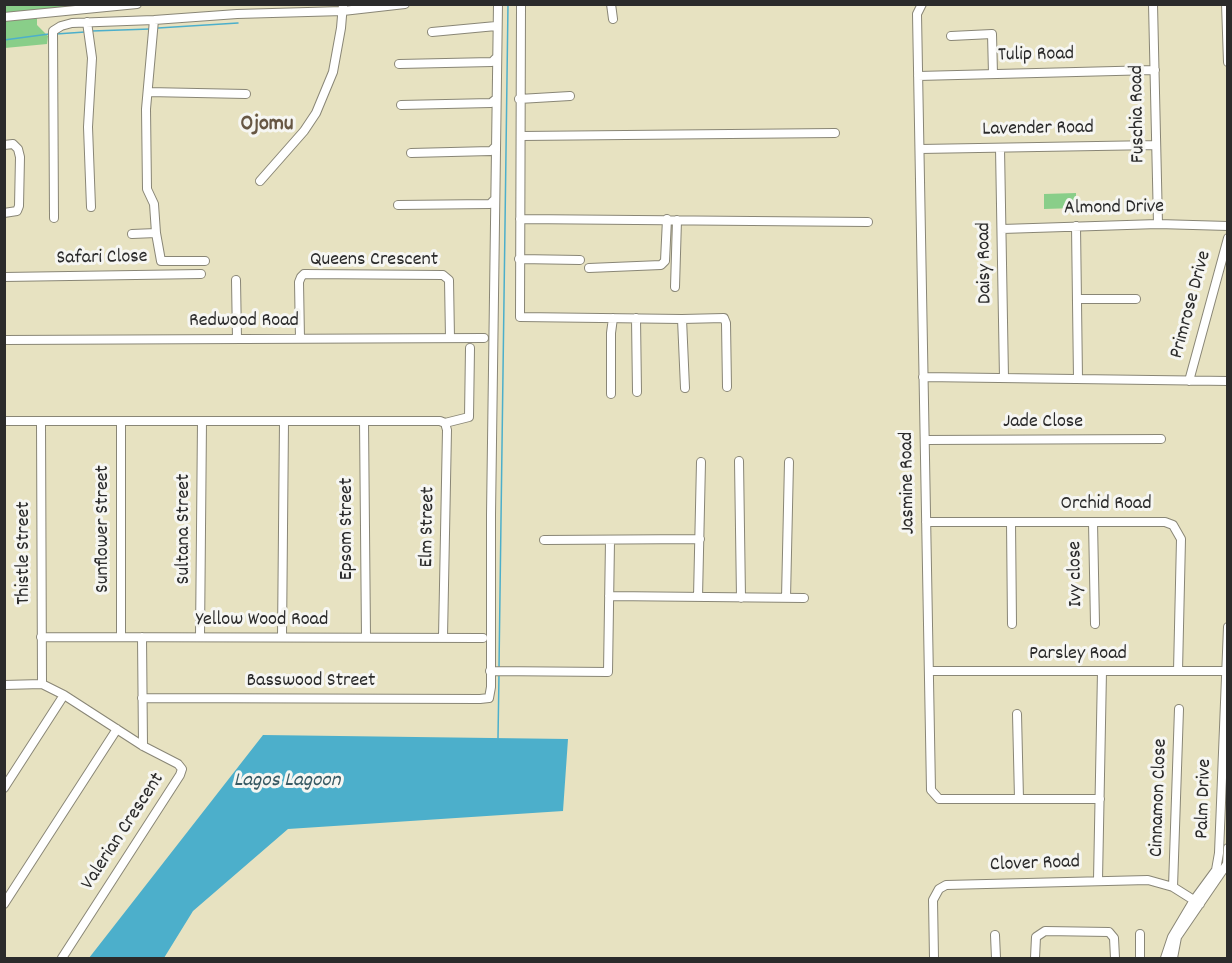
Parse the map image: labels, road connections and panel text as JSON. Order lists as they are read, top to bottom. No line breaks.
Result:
{"streets":{"street":["Tulip Road","Fuschia Road","Lavender Road","Almond Drive","Safari Close","Queens Crescent","Daisy Road","Primrose Drive","Redwood Road","Jade Close","Jasmine Road","Orchid Road","Elm Street","Sunflower Street","Sultana Street","Epsom Street","Thistle Street","Ivy close","Yellow Wood Road","Parsley Road","Basswood Street","Cinnamon Close","Palm Drive","Valerian Crescent","Clover Road"]},"crossings":[["Tulip Road","Fuschia Road"],["Tulip Road","Jasmine Road"],["Fuschia Road","Lavender Road"],["Fuschia Road","Almond Drive"],["Lavender Road","Daisy Road"],["Lavender Road","Jasmine Road"],["Almond Drive","Daisy Road"],["Queens Crescent","Redwood Road"],["Jade Close","Jasmine Road"],["Jasmine Road","Orchid Road"],["Jasmine Road","Parsley Road"],["Orchid Road","Ivy close"],["Orchid Road","Parsley Road"],["Elm Street","Yellow Wood Road"],["Sunflower Street","Yellow Wood Road"],["Sultana Street","Yellow Wood Road"],["Epsom Street","Yellow Wood Road"],["Thistle Street","Yellow Wood Road"],["Thistle Street","Valerian Crescent"],["Parsley Road","Palm Drive"],["Cinnamon Close","Clover Road"],["Palm Drive","Clover Road"]],"districts":["Ojomu"],"water":["Lagos Lagoon"]}
